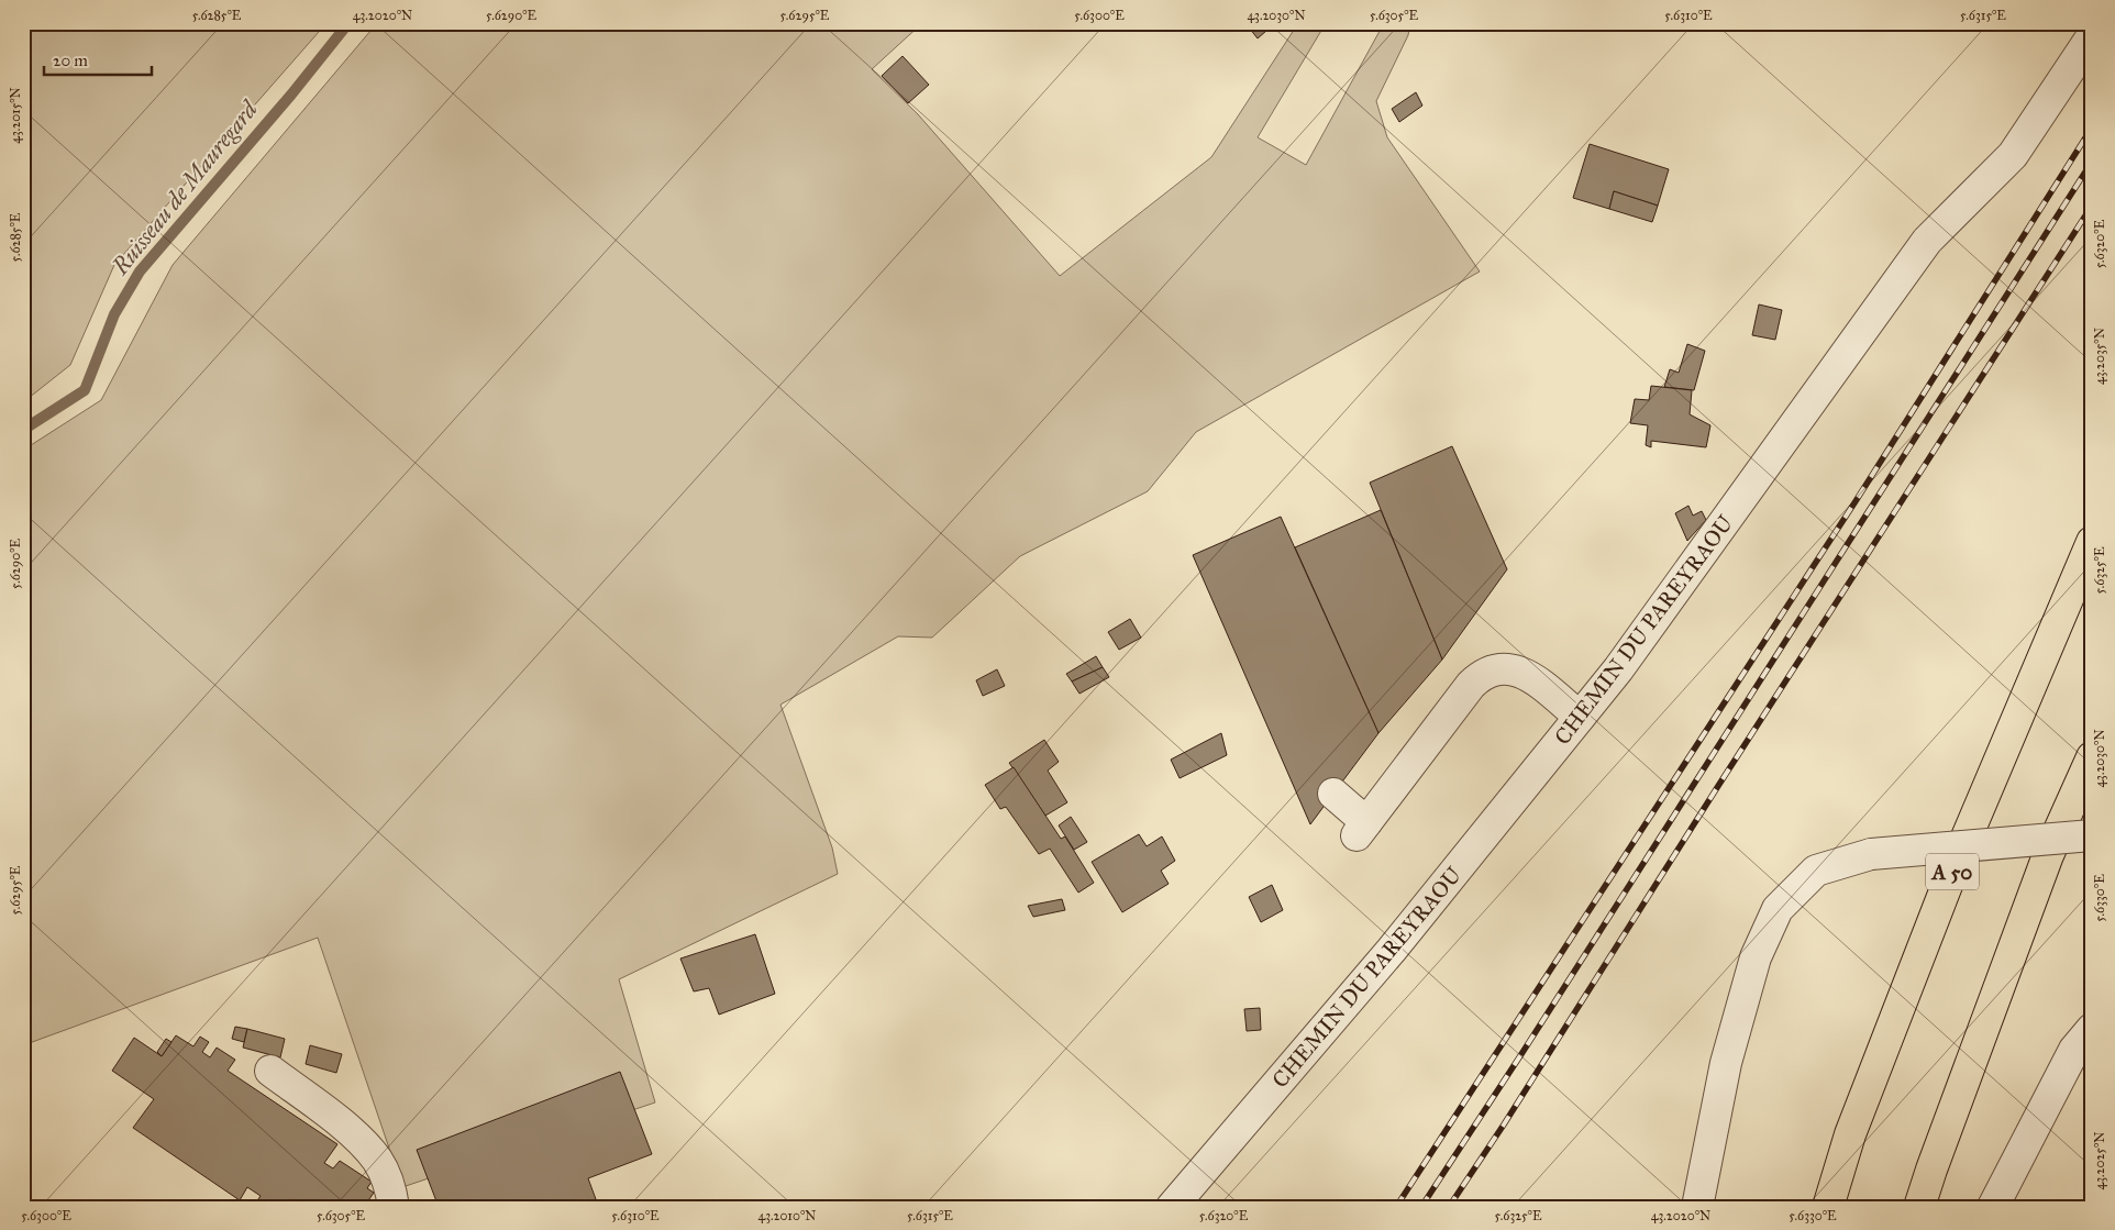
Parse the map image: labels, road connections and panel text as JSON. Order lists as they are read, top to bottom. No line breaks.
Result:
{"streets":{"highway":["A 50"],"street":["CHEMIN DU PAREYRAOU"]},"water":["Ruisseau de Mauregard"],"scale_bar":"20 m","coordinates":["5.6285°E","43.2020°N","5.6290°E","5.6295°E","5.6300°E","43.2030°N","5.6305°E","5.6310°E","5.6315°E","43.2015°N","5.6320°E","43.2035°N","5.6325°E","5.6330°E","43.2025°N","43.2010°N"]}
